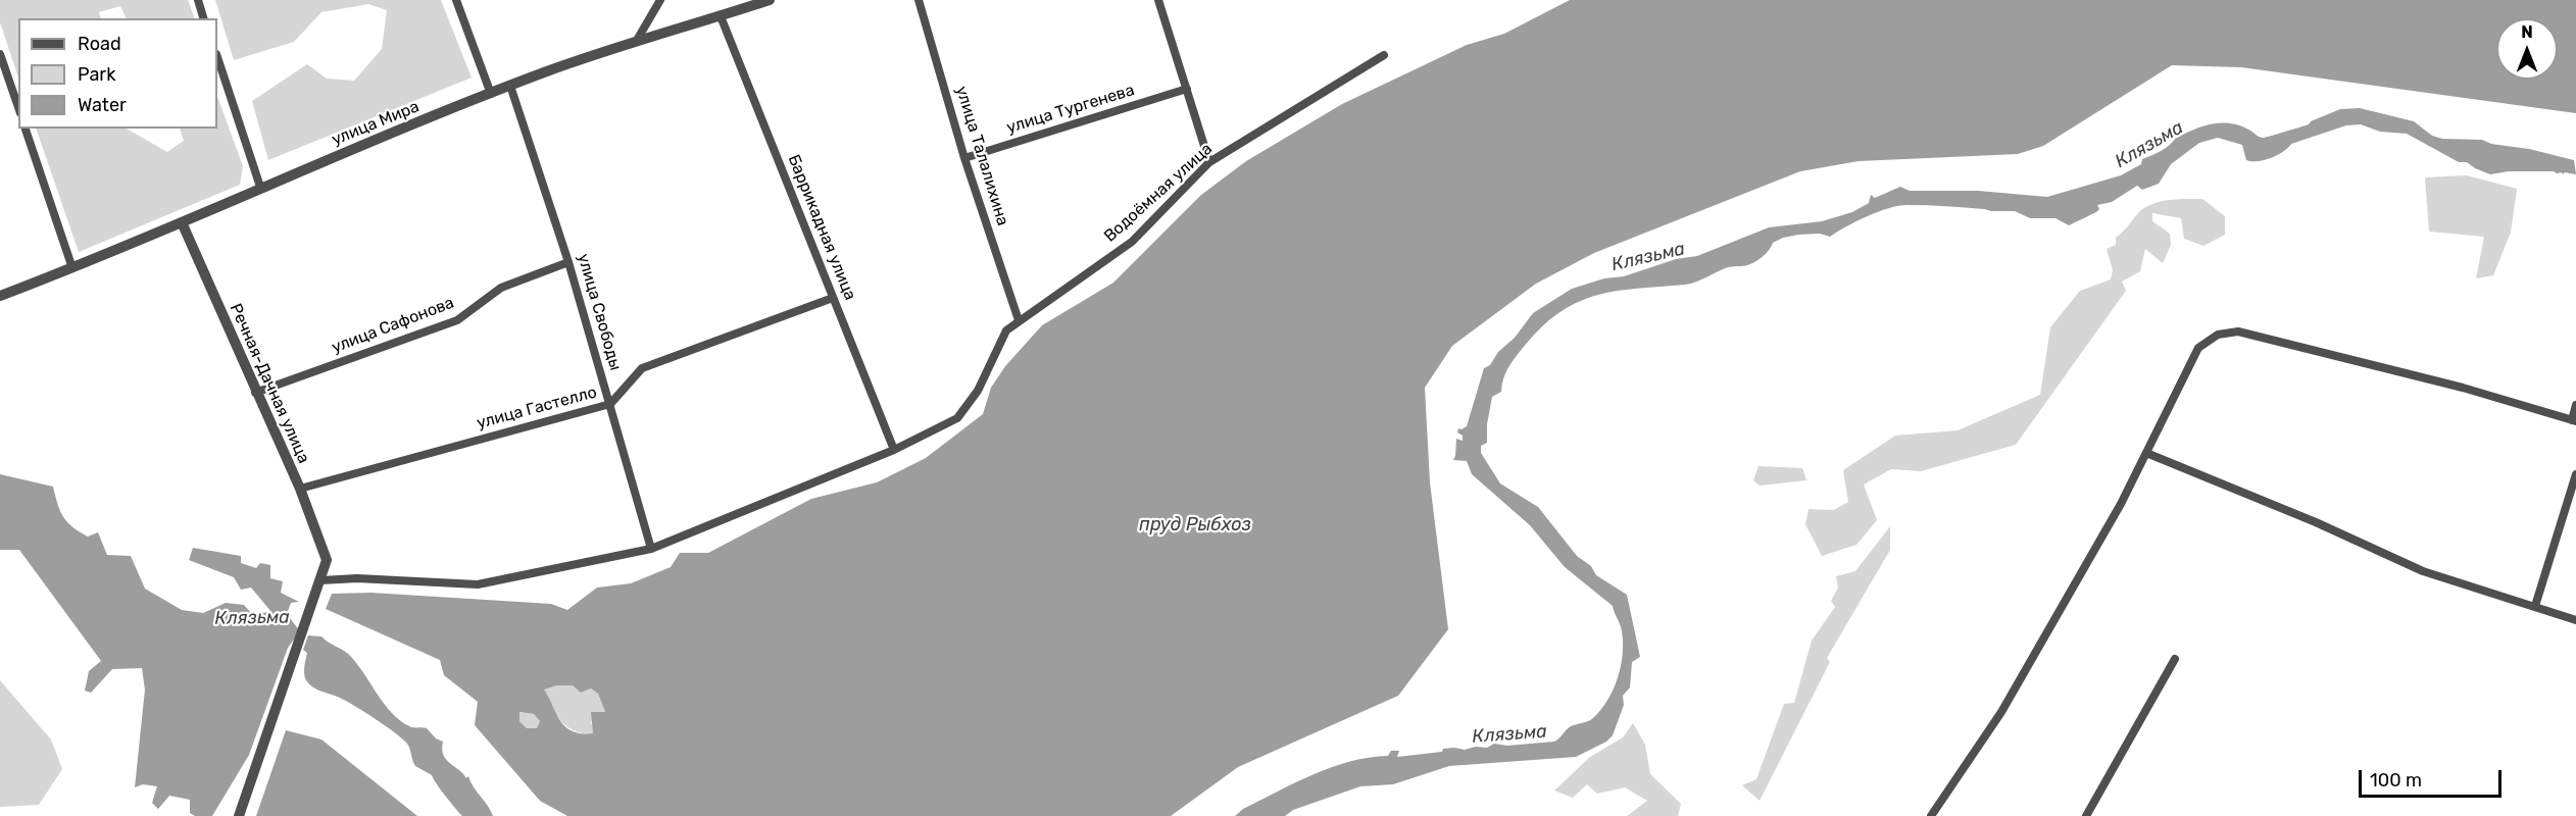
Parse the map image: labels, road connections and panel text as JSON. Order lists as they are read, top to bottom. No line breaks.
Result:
{"streets":{"street":["улица Тургенева","улица Мира","улица Талалихина","Водоёмная улица","Баррикадная улица","улица Свободы","улица Сафонова","Речная-Дачная улица","улица Гастелло"]},"crossings":[["улица Тургенева","улица Талалихина"],["улица Мира","Баррикадная улица"],["улица Мира","улица Свободы"],["улица Мира","Речная-Дачная улица"],["улица Талалихина","Водоёмная улица"],["Водоёмная улица","Баррикадная улица"],["Водоёмная улица","улица Свободы"],["Водоёмная улица","Речная-Дачная улица"],["Баррикадная улица","улица Гастелло"],["улица Свободы","улица Сафонова"],["улица Свободы","улица Гастелло"],["улица Сафонова","Речная-Дачная улица"],["Речная-Дачная улица","улица Гастелло"]],"water":["Клязьма","пруд Рыбхоз"],"legend":["Road","Park","Water"],"scale_bar":"100 m","north":"top"}
